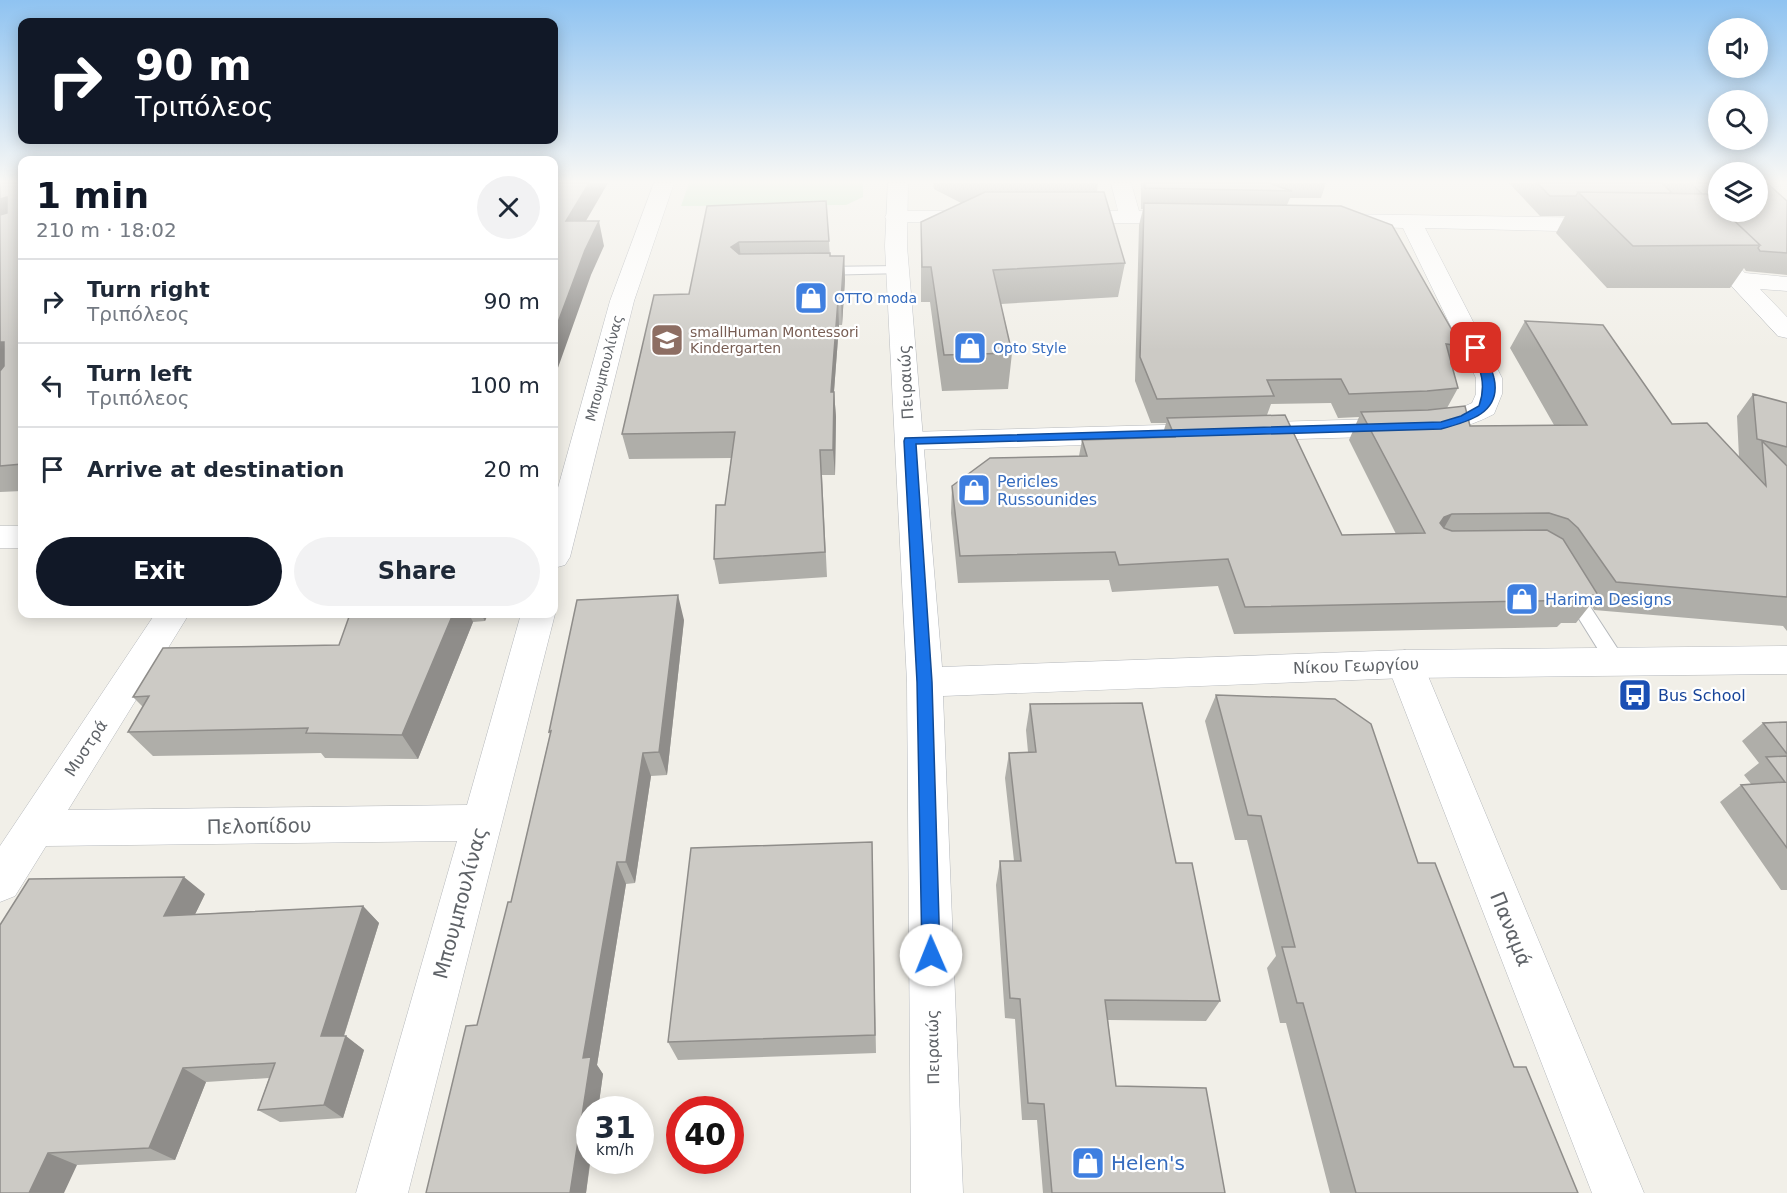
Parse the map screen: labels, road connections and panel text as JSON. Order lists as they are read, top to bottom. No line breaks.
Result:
{"streets":{"street":["Μπουμπουλίνας","Πειραιώς","Νίκου Γεωργίου","Μυστρά","Πελοπίδου","Παναμά"]},"crossings":[["Μπουμπουλίνας","Πελοπίδου"],["Πειραιώς","Νίκου Γεωργίου"],["Νίκου Γεωργίου","Παναμά"],["Μυστρά","Πελοπίδου"]],"places":{"shop":["OTTO moda","Opto Style","Pericles Russounides","Harima Designs","Helen's"],"school or university":["smallHuman Montessori Kindergarten"],"bus stop":["Bus School"]},"page":{"turn":["90 m","Τριπόλεος"],"heading":["1 min","210 m · 18:02"],"list":[{"name":"Turn right","note":"Τριπόλεος","value":"90 m"},{"name":"Turn left","note":"Τριπόλεος","value":"100 m"},{"name":"Arrive at destination","value":"20 m"}],"buttons":["Exit","Share"],"speed":"31 km/h","limit":"40"}}
